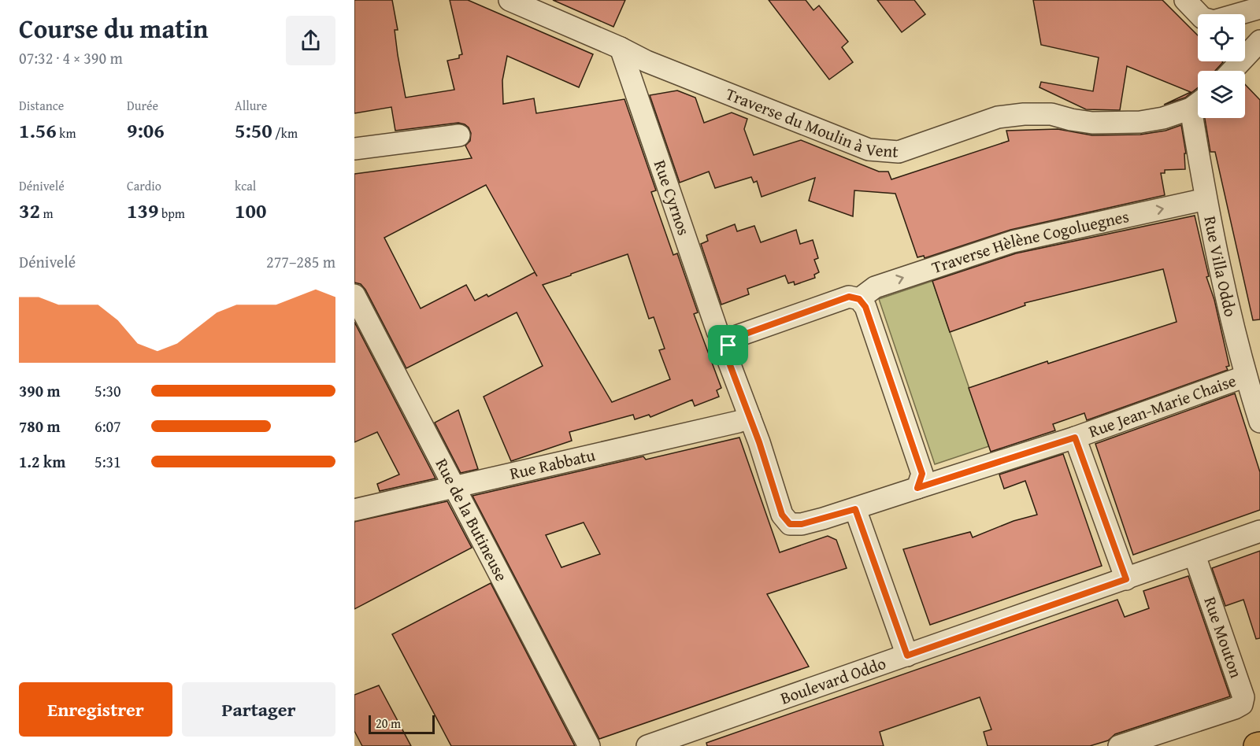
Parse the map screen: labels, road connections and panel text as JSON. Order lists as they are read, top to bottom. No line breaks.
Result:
{"streets":{"street":["Traverse du Moulin à Vent","Rue Cyrnos","Traverse Hèlène Cogoluegnes","Rue Villa Oddo","Rue Jean-Marie Chaise","Rue Rabbatu","Rue de la Butineuse","Rue Mouton","Boulevard Oddo"]},"crossings":[["Traverse du Moulin à Vent","Rue Cyrnos"],["Traverse Hèlène Cogoluegnes","Rue Villa Oddo"],["Rue Villa Oddo","Rue Jean-Marie Chaise"],["Rue Jean-Marie Chaise","Rue Rabbatu"],["Rue Rabbatu","Rue de la Butineuse"],["Rue Mouton","Boulevard Oddo"]],"one_way":["Traverse Hèlène Cogoluegnes"],"scale_bar":"20 m","page":{"heading":["Course du matin","07:32 · 4 × 390 m"],"stats":[["Distance","1.56 km"],["Durée","9:06"],["Allure","5:50 /km"],["Dénivelé","32 m"],["Cardio","139 bpm"],["kcal","100"]],"chart":["Dénivelé","277–285 m"],"list":[{"name":"390 m","note":"5:30"},{"name":"780 m","note":"6:07"},{"name":"1.2 km","note":"5:31"}],"buttons":["Enregistrer","Partager"],"scale":"20 m"}}
